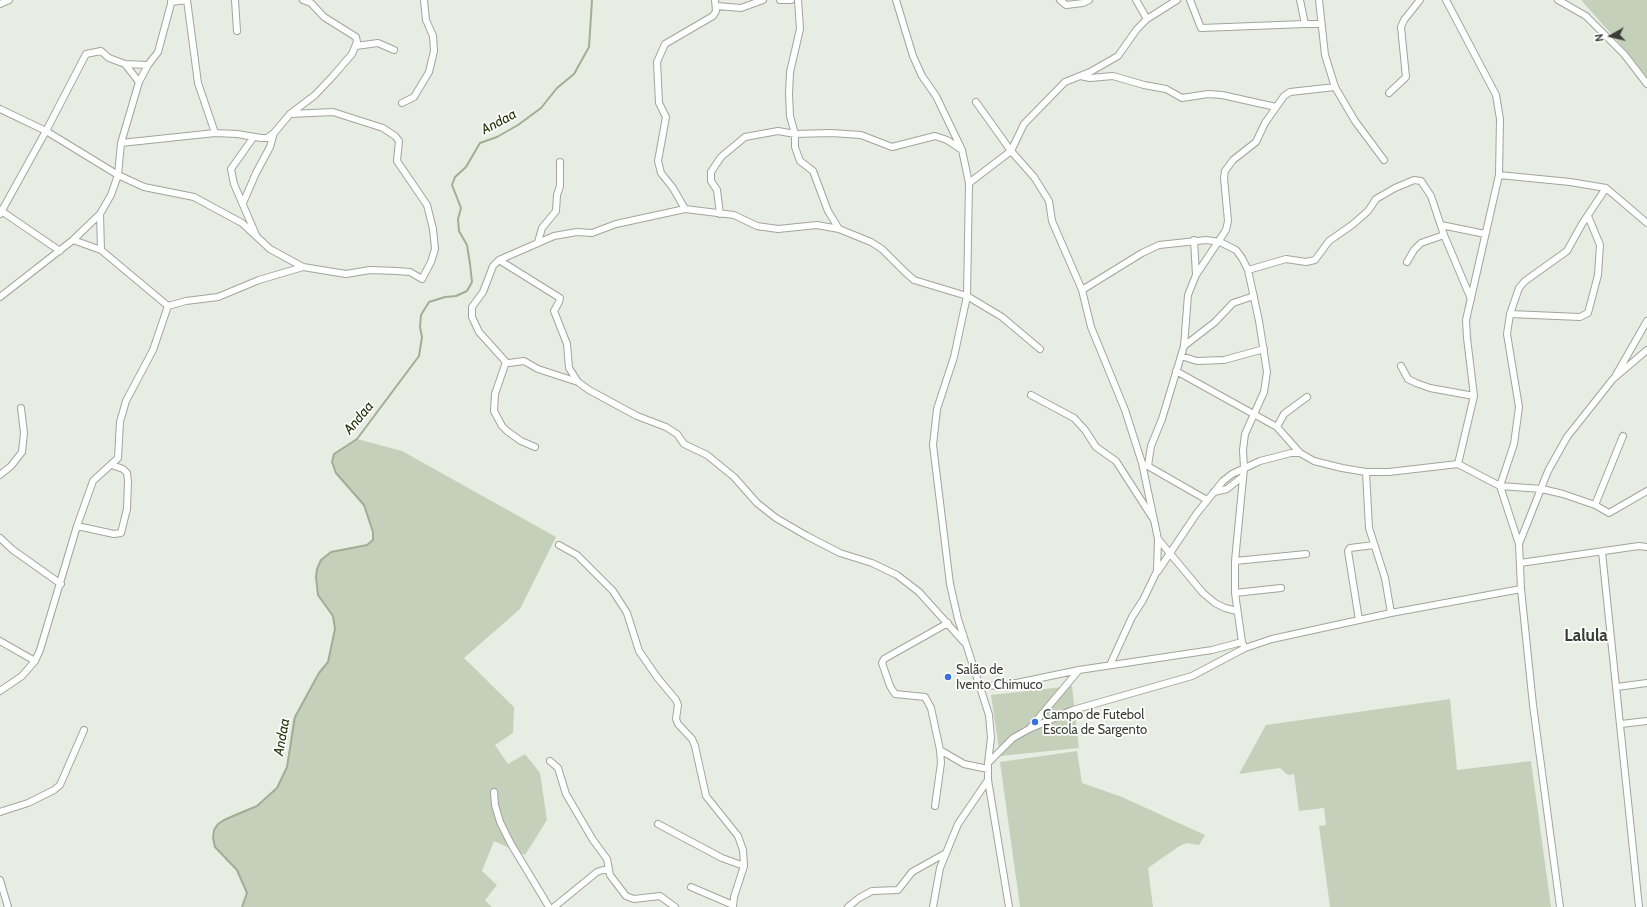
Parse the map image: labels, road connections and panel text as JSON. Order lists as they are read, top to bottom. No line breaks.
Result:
{"districts":["Lalula"],"water":["Andaa"],"places":["Salão de Ivento Chimuco","Campo de Futebol Escola de Sargento"],"north":"left"}
